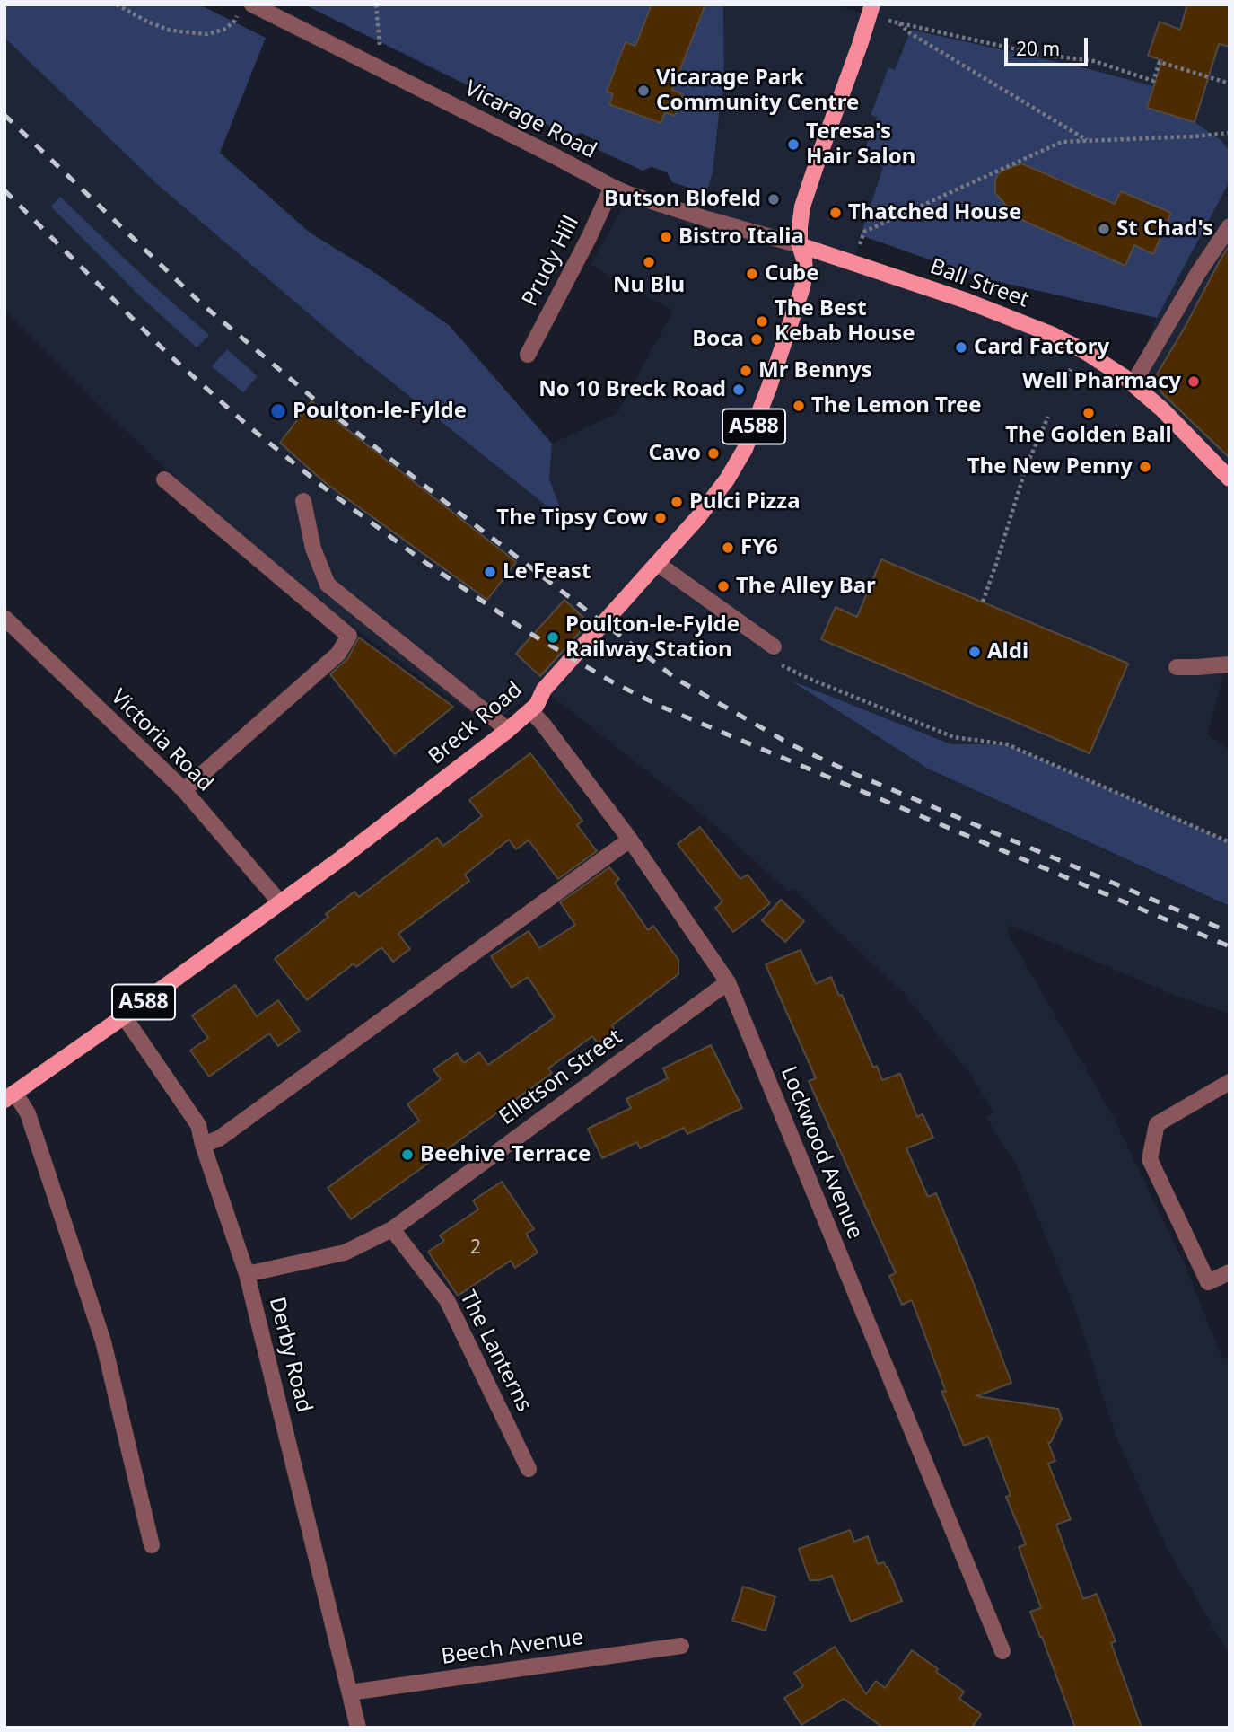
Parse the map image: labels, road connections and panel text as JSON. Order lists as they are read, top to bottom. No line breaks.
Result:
{"streets":{"main road":["Ball Street","A588","Breck Road"],"street":["Vicarage Road","Prudy Hill","Victoria Road","Elletson Street","Lockwood Avenue","The Lanterns","Derby Road","Beech Avenue"]},"crossings":[["Vicarage Road","Prudy Hill"],["Vicarage Road","Ball Street"],["Vicarage Road","A588"],["Vicarage Road","Breck Road"],["Ball Street","A588"],["Ball Street","Breck Road"],["A588","Breck Road"],["Breck Road","Victoria Road"],["Breck Road","Lockwood Avenue"],["Breck Road","Derby Road"],["Elletson Street","Lockwood Avenue"],["Elletson Street","The Lanterns"],["Elletson Street","Derby Road"],["Derby Road","Beech Avenue"]],"places":["Vicarage Park Community Centre","Teresa's Hair Salon","Butson Blofeld","Thatched House","St Chad's","Bistro Italia","Nu Blu","Cube","The Best Kebab House","Boca","Card Factory","Mr Bennys","Well Pharmacy","No 10 Breck Road","The Lemon Tree","Poulton-le-Fylde","The Golden Ball","Cavo","The New Penny","Pulci Pizza","The Tipsy Cow","FY6","Le Feast","The Alley Bar","Poulton-le-Fylde Railway Station","Aldi","Beehive Terrace"],"house_numbers":["2"],"scale_bar":"20 m"}
